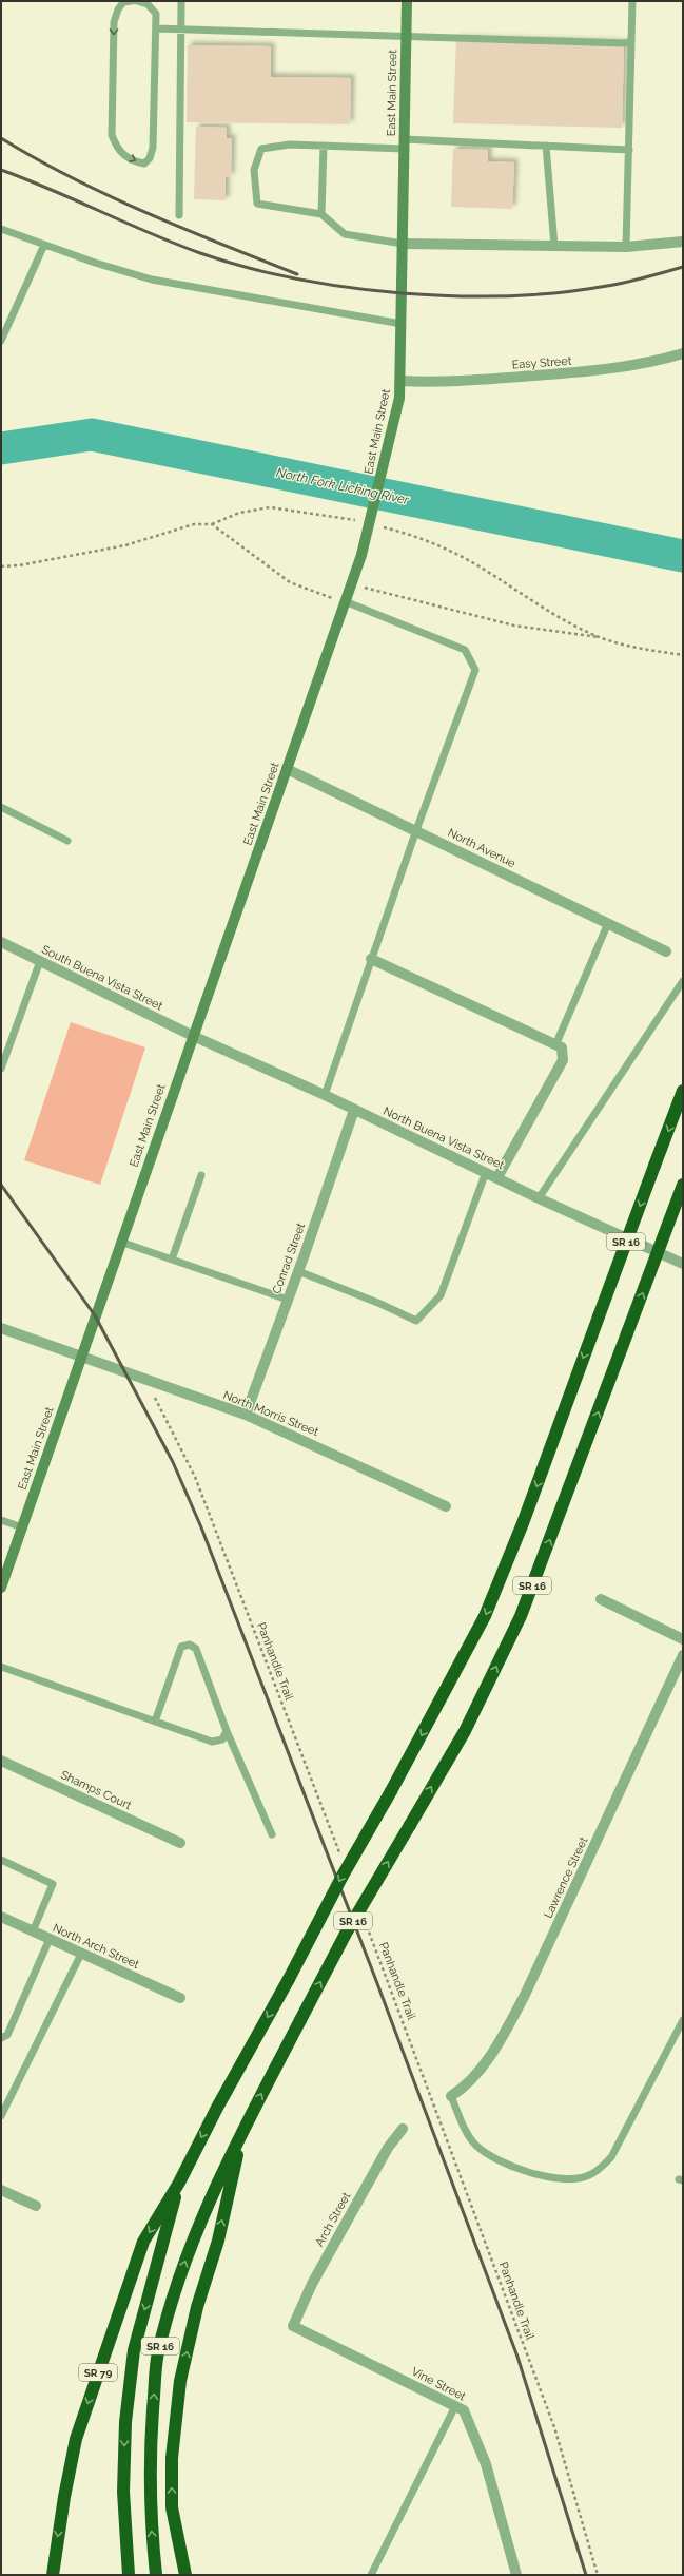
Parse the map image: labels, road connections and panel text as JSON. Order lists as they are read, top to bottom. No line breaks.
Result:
{"streets":{"highway":["SR 16","SR 79"],"main road":["East Main Street"],"street":["Easy Street","North Avenue","South Buena Vista Street","North Buena Vista Street","Conrad Street","North Morris Street","Shamps Court","Lawrence Street","North Arch Street","Arch Street","Vine Street"],"path":["Panhandle Trail"]},"crossings":[["East Main Street","Easy Street"],["East Main Street","North Avenue"],["East Main Street","South Buena Vista Street"],["East Main Street","North Buena Vista Street"],["East Main Street","North Morris Street"],["South Buena Vista Street","North Buena Vista Street"],["North Buena Vista Street","Conrad Street"],["SR 16","SR 79"],["Conrad Street","North Morris Street"],["North Morris Street","Panhandle Trail"],["Arch Street","Vine Street"]],"water":["North Fork Licking River"]}
